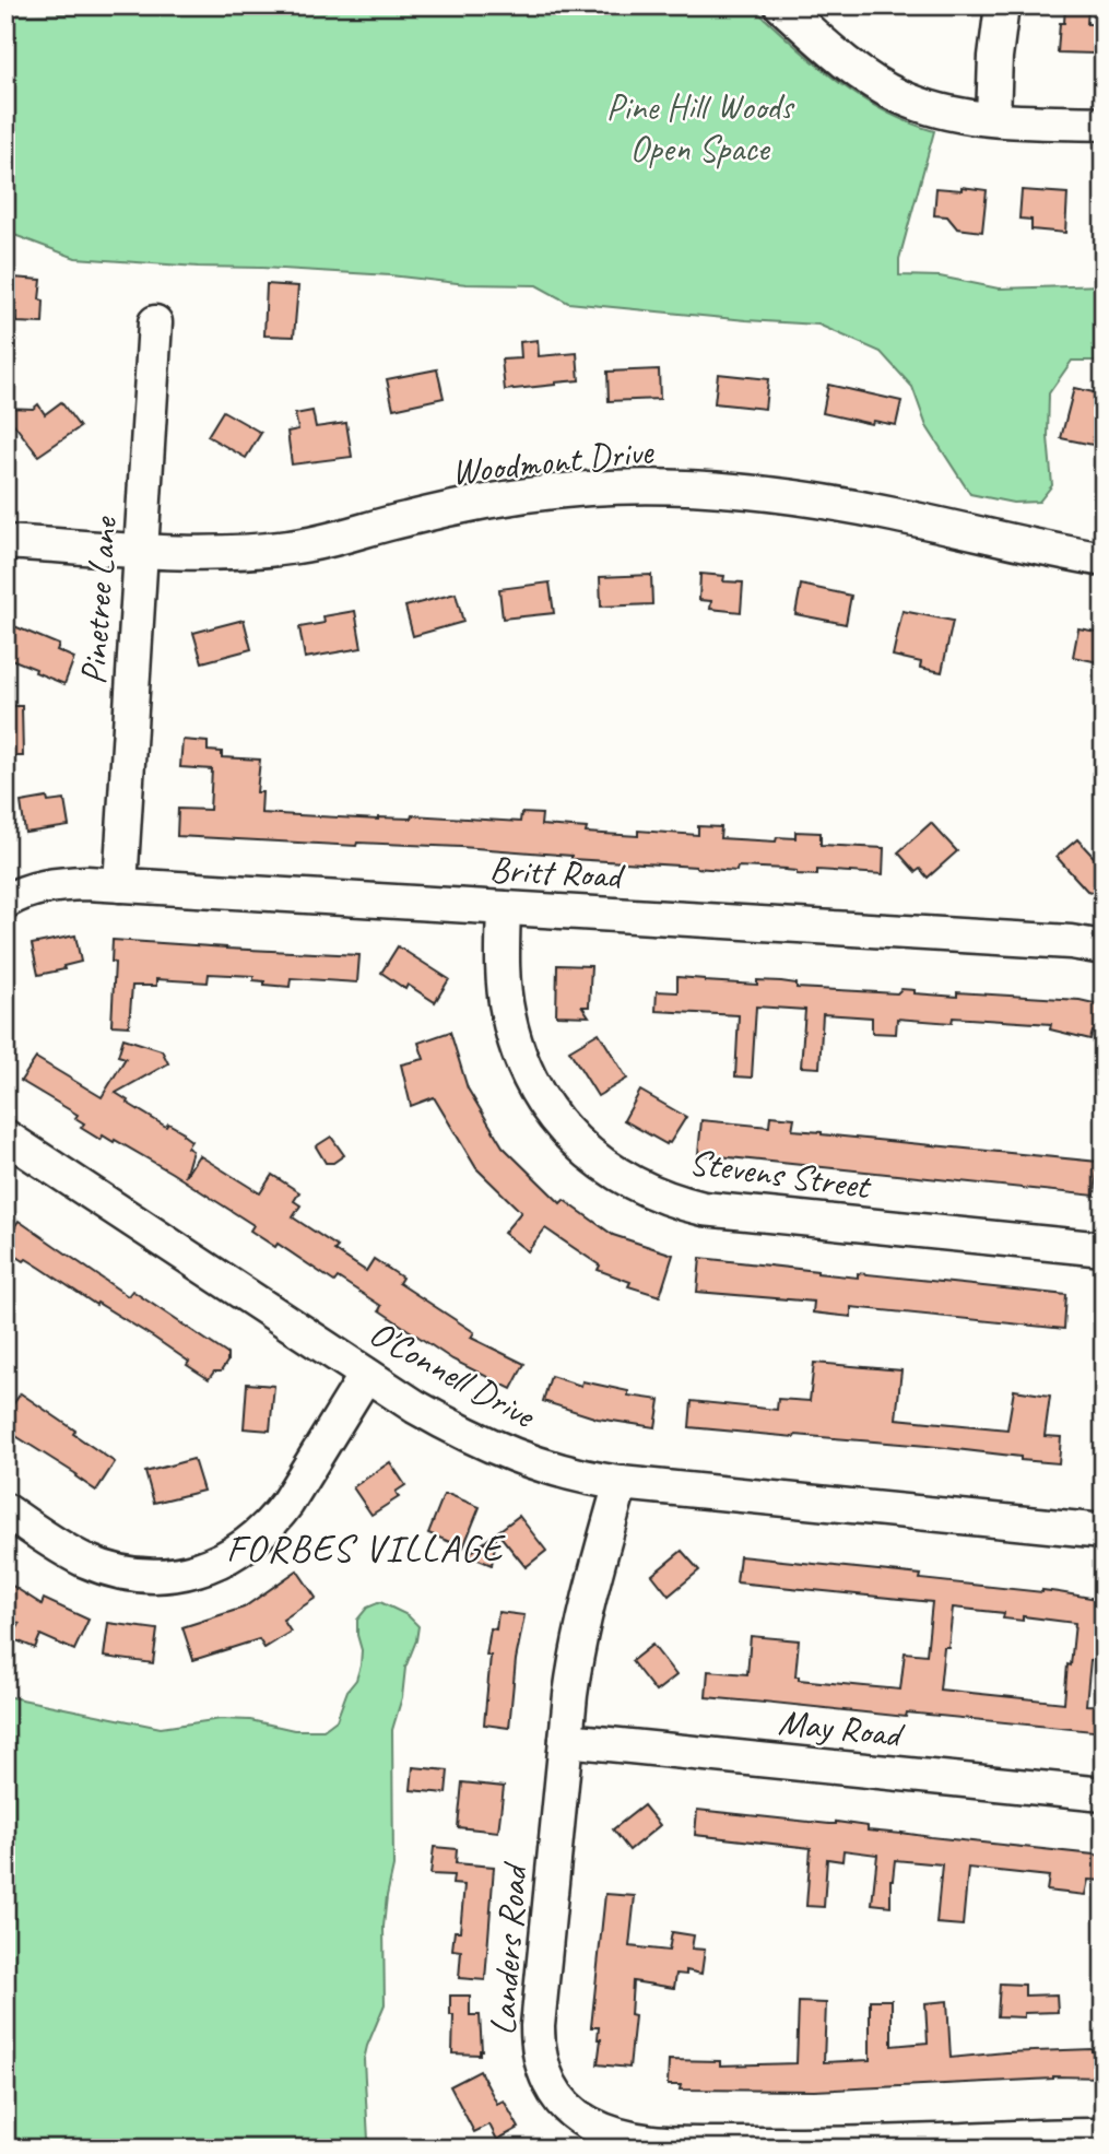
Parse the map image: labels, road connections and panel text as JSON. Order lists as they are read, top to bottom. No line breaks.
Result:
{"streets":{"street":["Woodmont Drive","Pinetree Lane","Britt Road","Stevens Street","O'Connell Drive","May Road","Landers Road"]},"crossings":[["Woodmont Drive","Pinetree Lane"],["Pinetree Lane","Britt Road"],["Britt Road","Stevens Street"],["O'Connell Drive","Landers Road"],["May Road","Landers Road"]],"districts":["FORBES VILLAGE"],"parks":["Pine Hill Woods Open Space"]}
